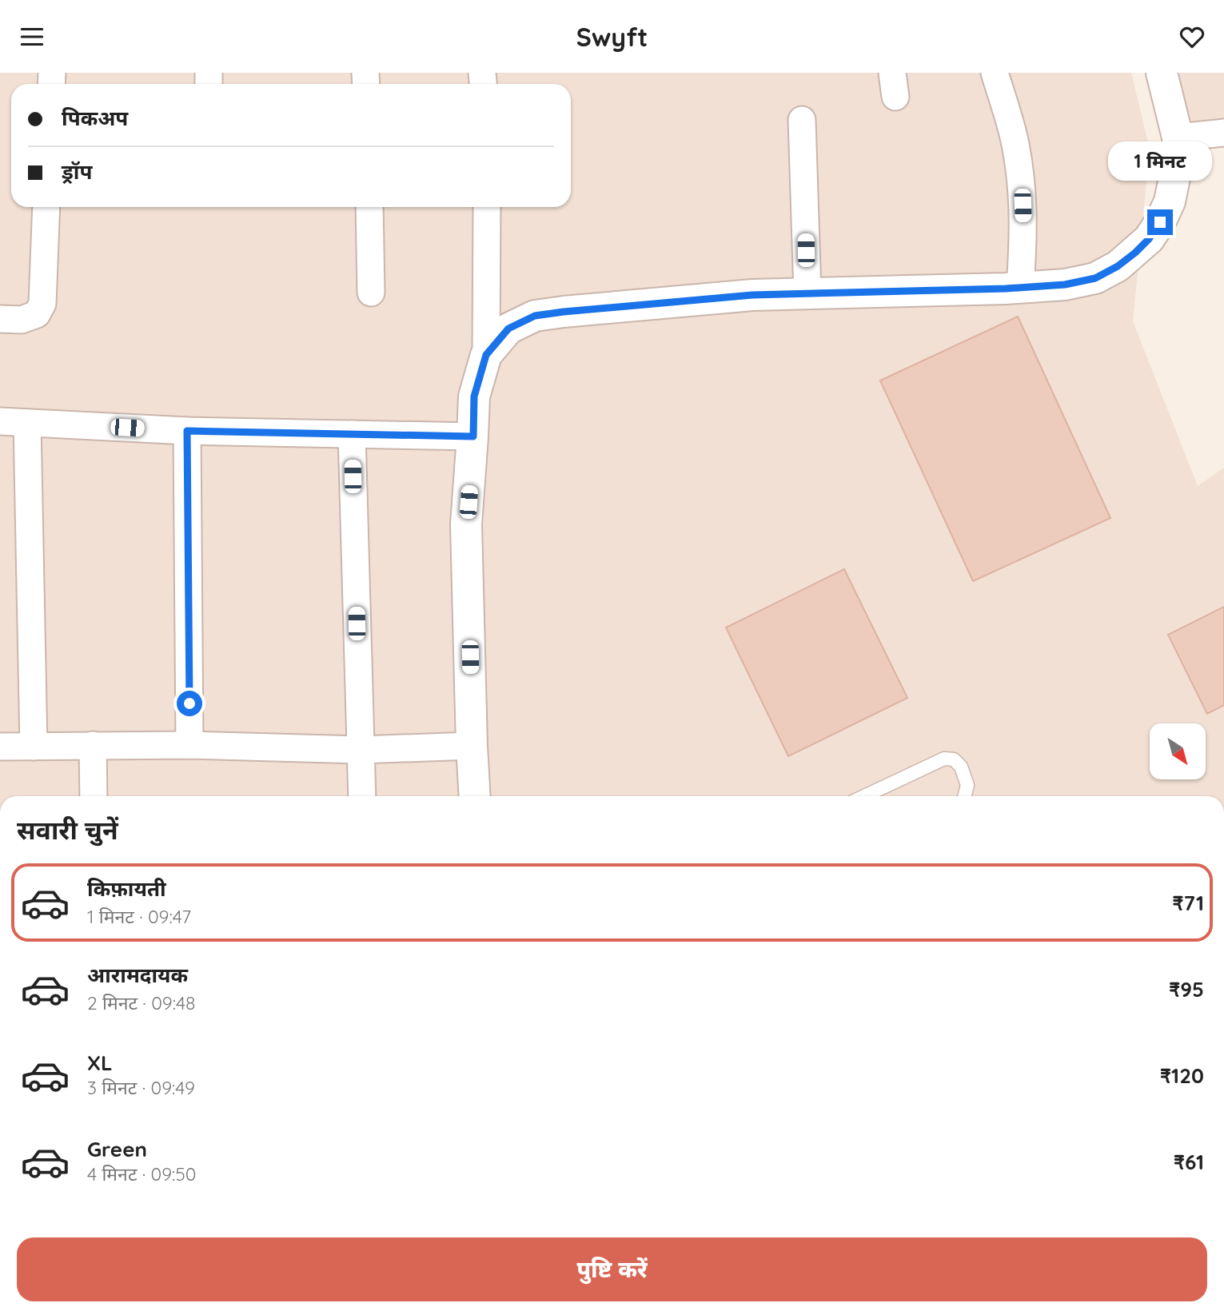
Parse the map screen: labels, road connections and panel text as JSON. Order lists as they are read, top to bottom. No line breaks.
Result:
{"north":"bottom right","page":{"header":"Swyft","banner":["पिकअप","ड्रॉप"],"bubble":"1 मिनट","heading":"सवारी चुनें","list":[{"name":"किफ़ायती","note":"1 मिनट · 09:47","value":"₹71"},{"name":"आरामदायक","note":"2 मिनट · 09:48","value":"₹95"},{"name":"XL","note":"3 मिनट · 09:49","value":"₹120"},{"name":"Green","note":"4 मिनट · 09:50","value":"₹61"}],"buttons":"पुष्टि करें"}}
